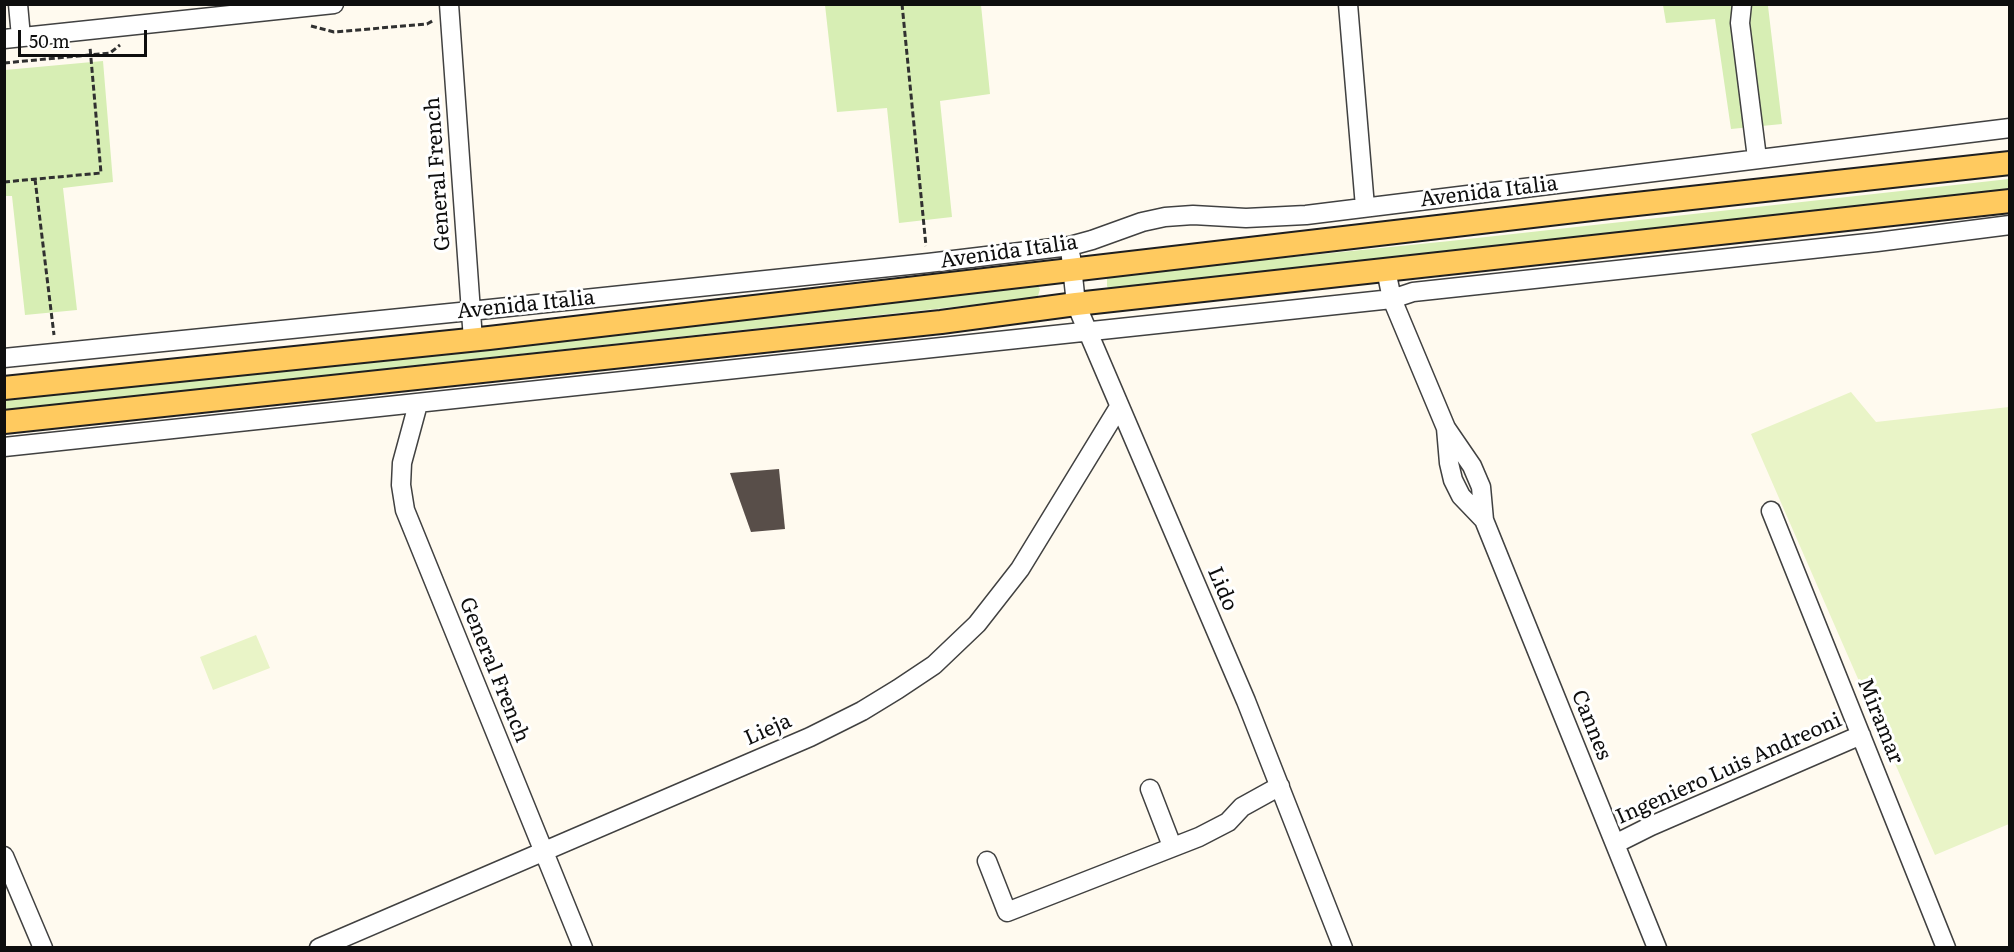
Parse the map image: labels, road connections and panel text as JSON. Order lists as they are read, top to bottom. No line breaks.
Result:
{"streets":{"main road":["Avenida Italia"],"street":["General French","Lido","Miramar","Cannes","Lieja","Ingeniero Luis Andreoni"]},"crossings":[["General French","Avenida Italia"],["General French","Lieja"],["Avenida Italia","Lido"],["Lido","Lieja"],["Miramar","Ingeniero Luis Andreoni"],["Cannes","Ingeniero Luis Andreoni"]],"scale_bar":"50 m"}
